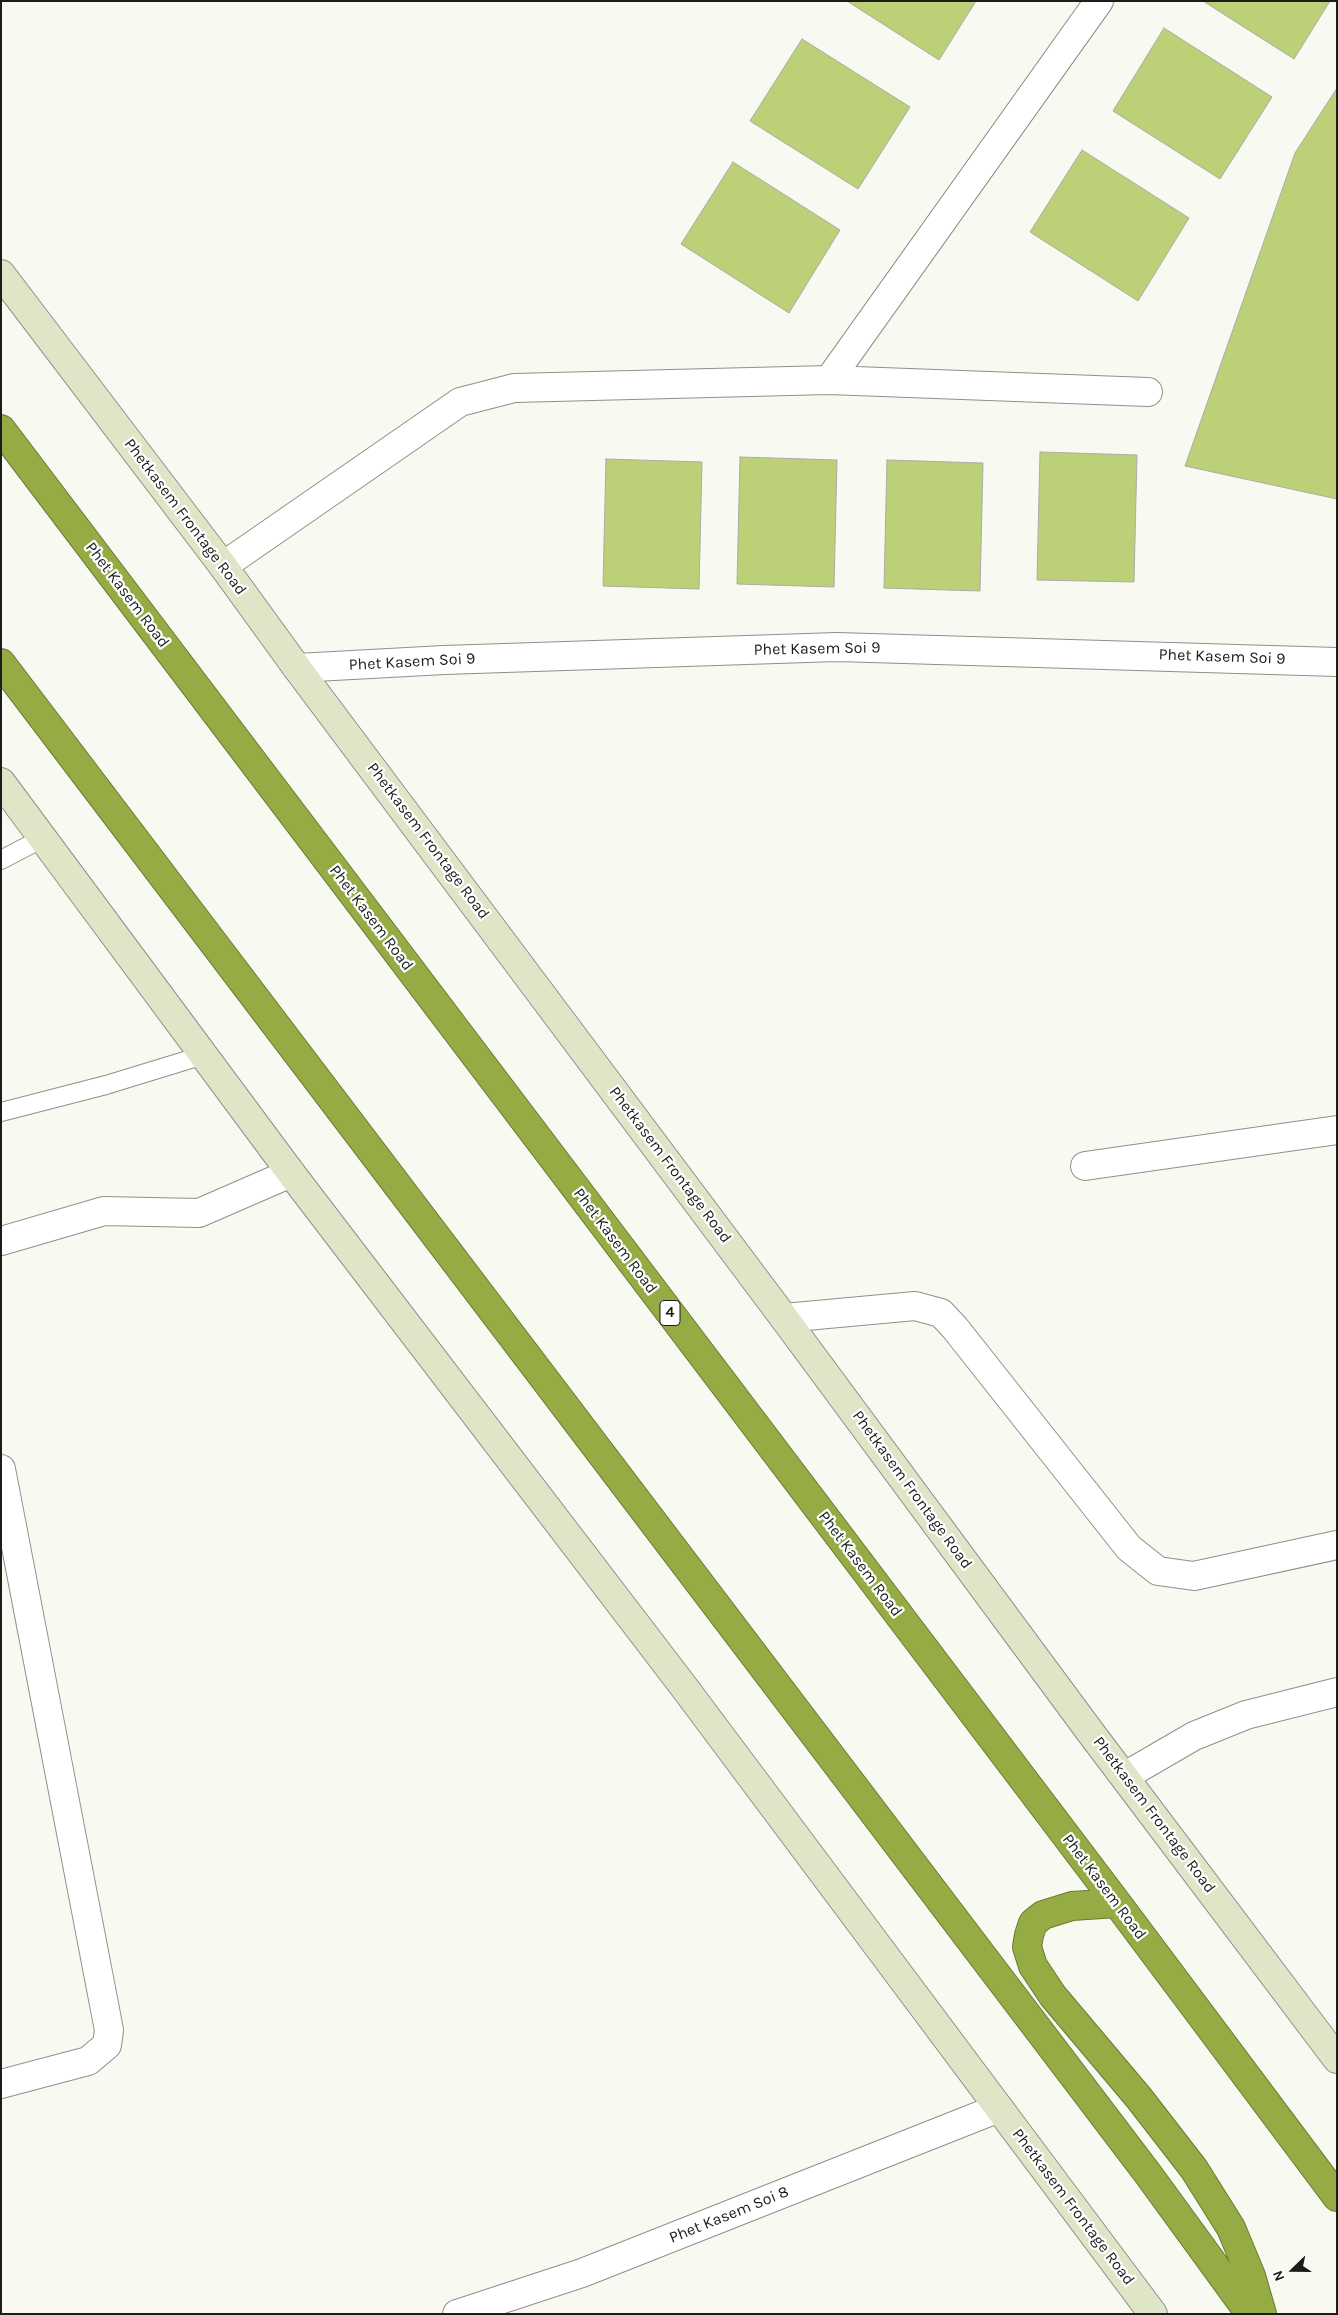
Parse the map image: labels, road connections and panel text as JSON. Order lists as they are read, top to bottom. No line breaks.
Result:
{"streets":{"highway":["Phet Kasem Road","4"],"main road":["Phetkasem Frontage Road"],"street":["Phet Kasem Soi 9","Phet Kasem Soi 8"]},"crossings":[["Phetkasem Frontage Road","Phet Kasem Soi 9"],["Phetkasem Frontage Road","Phet Kasem Soi 8"]],"north":"left"}
